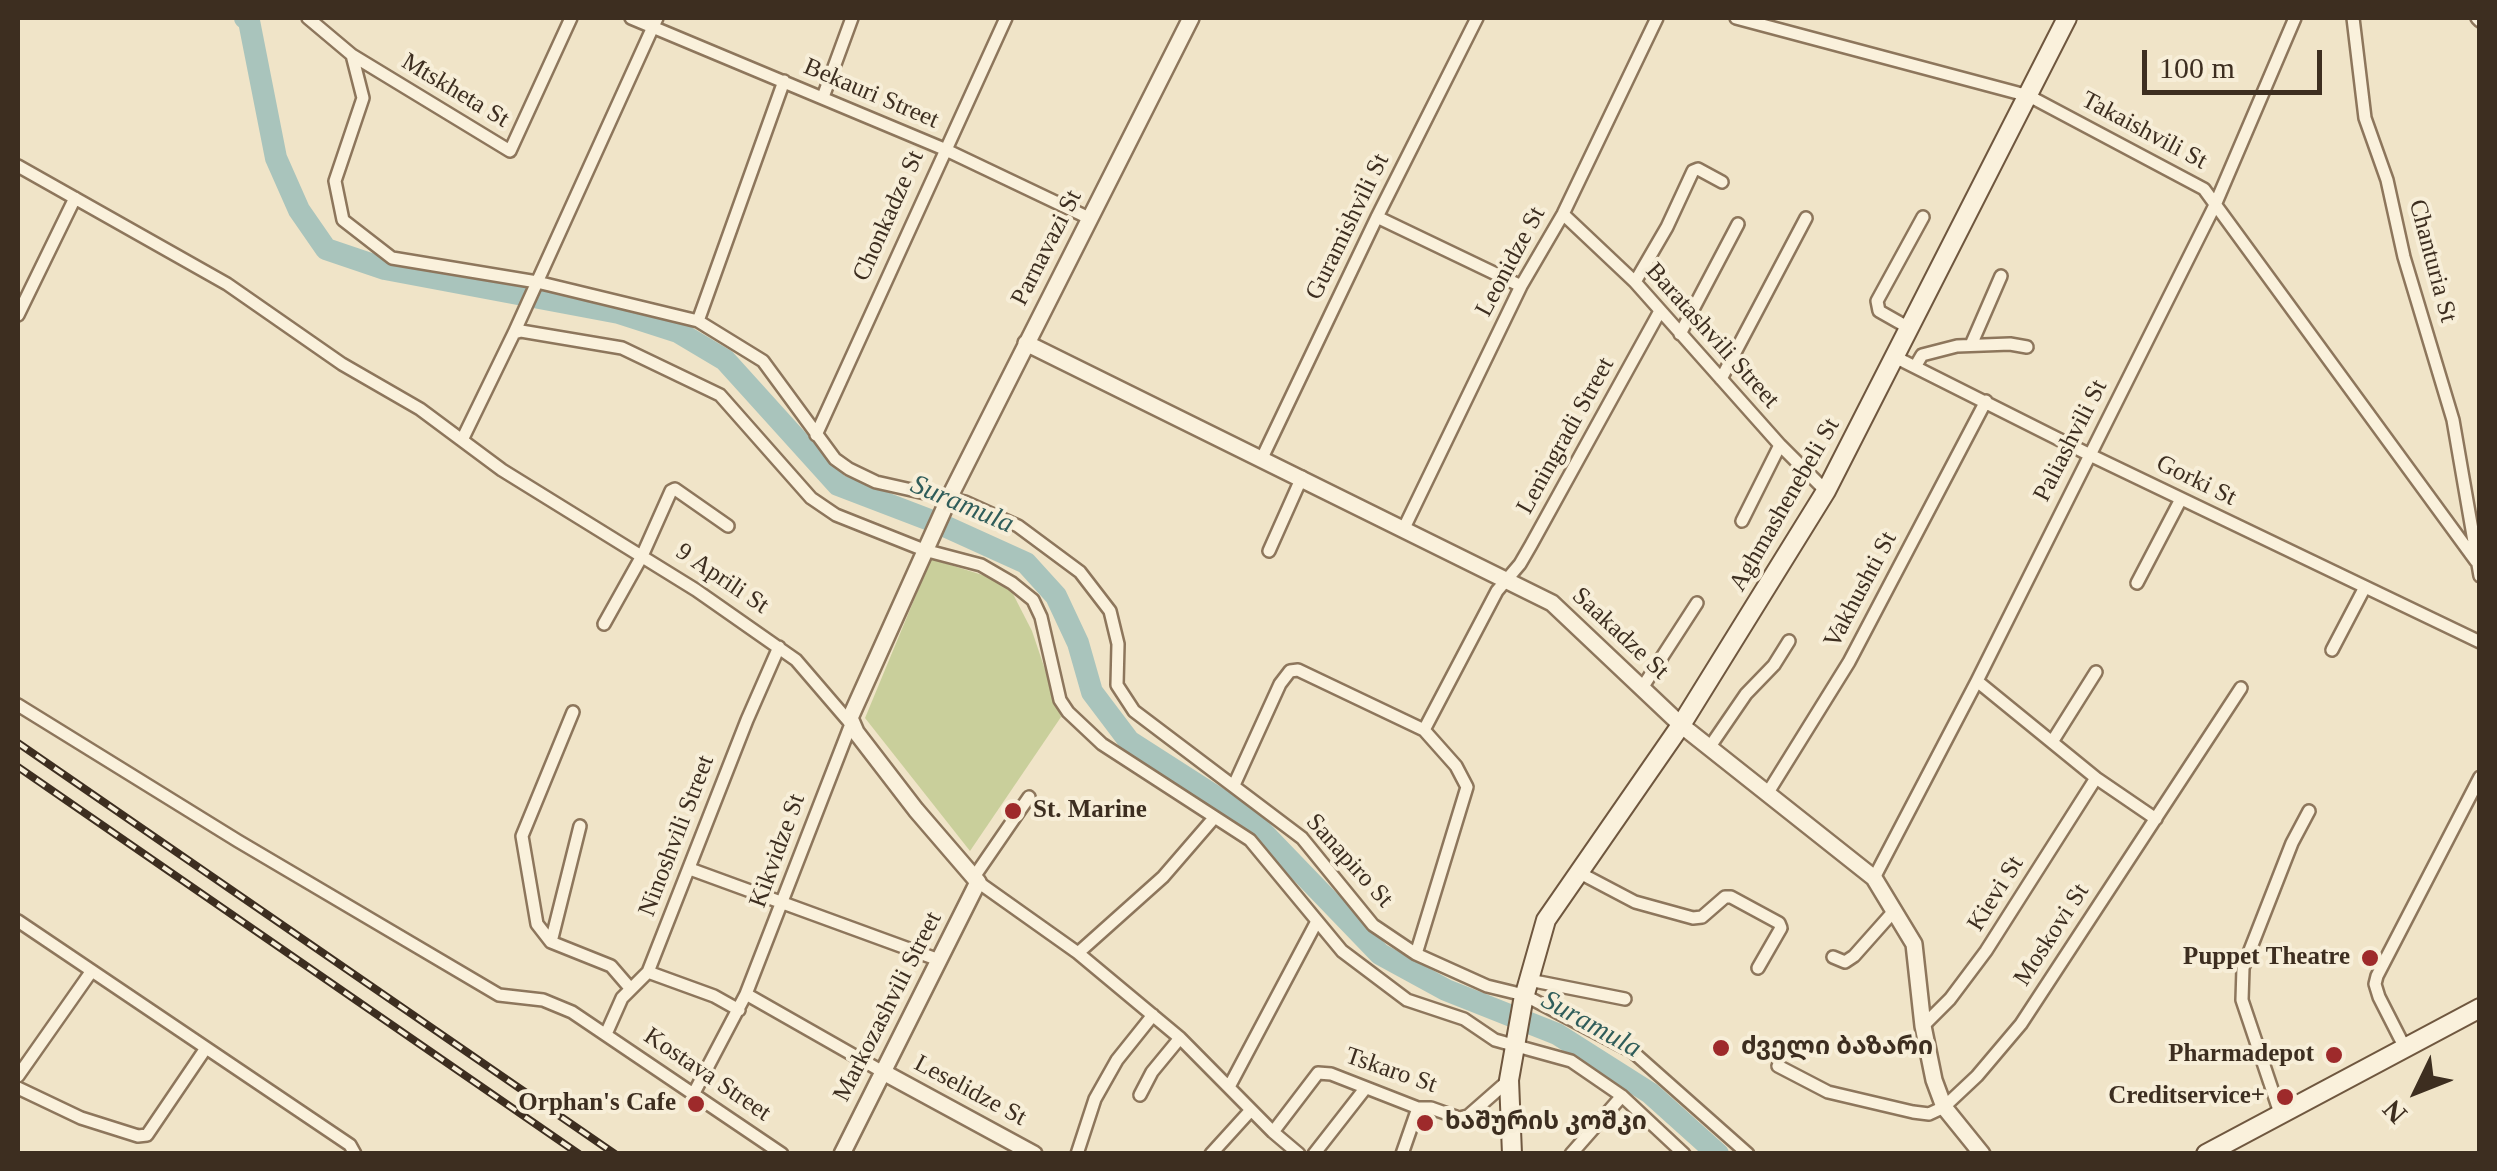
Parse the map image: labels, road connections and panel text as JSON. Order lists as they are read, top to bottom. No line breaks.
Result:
{"streets":{"main road":["Aghmashenebeli St"],"street":["Mtskheta St","Bekauri Street","Takaishvili St","Chonkadze St","Guramishvili St","Parnavazi St","Chanturia St","Leonidze St","Baratashvili Street","Leningradi Street","Paliashvili St","Gorki St","9 Aprili St","Vakhushti St","Saakadze St","Ninoshvili Street","Kikvidze St","Sanapiro St","Kievi St","Moskovi St","Markozashvili Street","Tskaro St","Kostava Street","Leselidze St"]},"crossings":[["Mtskheta St","Sanapiro St"],["Bekauri Street","Chonkadze St"],["Bekauri Street","Parnavazi St"],["Takaishvili St","Chanturia St"],["Takaishvili St","Paliashvili St"],["Takaishvili St","Aghmashenebeli St"],["Chonkadze St","Sanapiro St"],["Guramishvili St","Saakadze St"],["Parnavazi St","Saakadze St"],["Parnavazi St","Sanapiro St"],["Leonidze St","Baratashvili Street"],["Leonidze St","Saakadze St"],["Baratashvili Street","Leningradi Street"],["Baratashvili Street","Aghmashenebeli St"],["Leningradi Street","Saakadze St"],["Paliashvili St","Gorki St"],["Paliashvili St","Saakadze St"],["Gorki St","Aghmashenebeli St"],["Gorki St","Vakhushti St"],["Aghmashenebeli St","Saakadze St"],["Aghmashenebeli St","Sanapiro St"],["Aghmashenebeli St","Tskaro St"],["9 Aprili St","Ninoshvili Street"],["9 Aprili St","Kikvidze St"],["9 Aprili St","Markozashvili Street"],["9 Aprili St","Tskaro St"],["Vakhushti St","Saakadze St"],["Saakadze St","Kievi St"],["Saakadze St","Moskovi St"],["Ninoshvili Street","Kostava Street"],["Kikvidze St","Kostava Street"],["Markozashvili Street","Leselidze St"]],"water":["Suramula"],"places":["St. Marine","Puppet Theatre","ძველი ბაზარი","Pharmadepot","Creditservice+","Orphan's Cafe","ხაშურის კოშკი"],"scale_bar":"100 m","north":"bottom left"}
